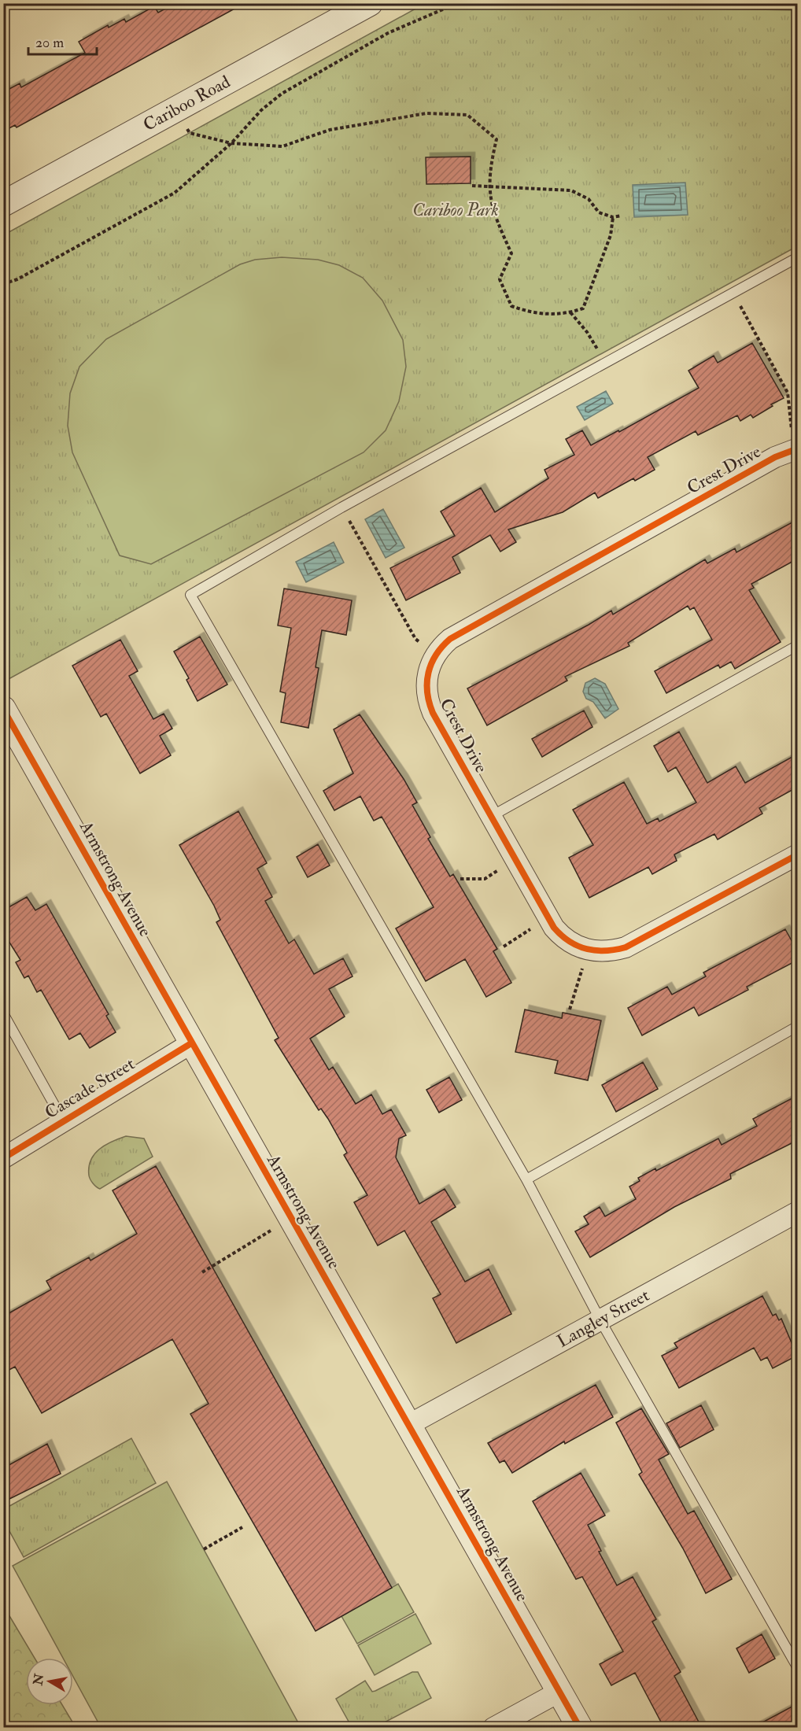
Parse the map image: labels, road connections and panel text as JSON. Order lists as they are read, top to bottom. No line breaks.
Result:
{"streets":{"street":["Cariboo Road","Crest Drive","Armstrong Avenue","Cascade Street","Langley Street"]},"crossings":[["Armstrong Avenue","Cascade Street"],["Armstrong Avenue","Langley Street"]],"parks":["Cariboo Park"],"scale_bar":"20 m","north":"left"}
